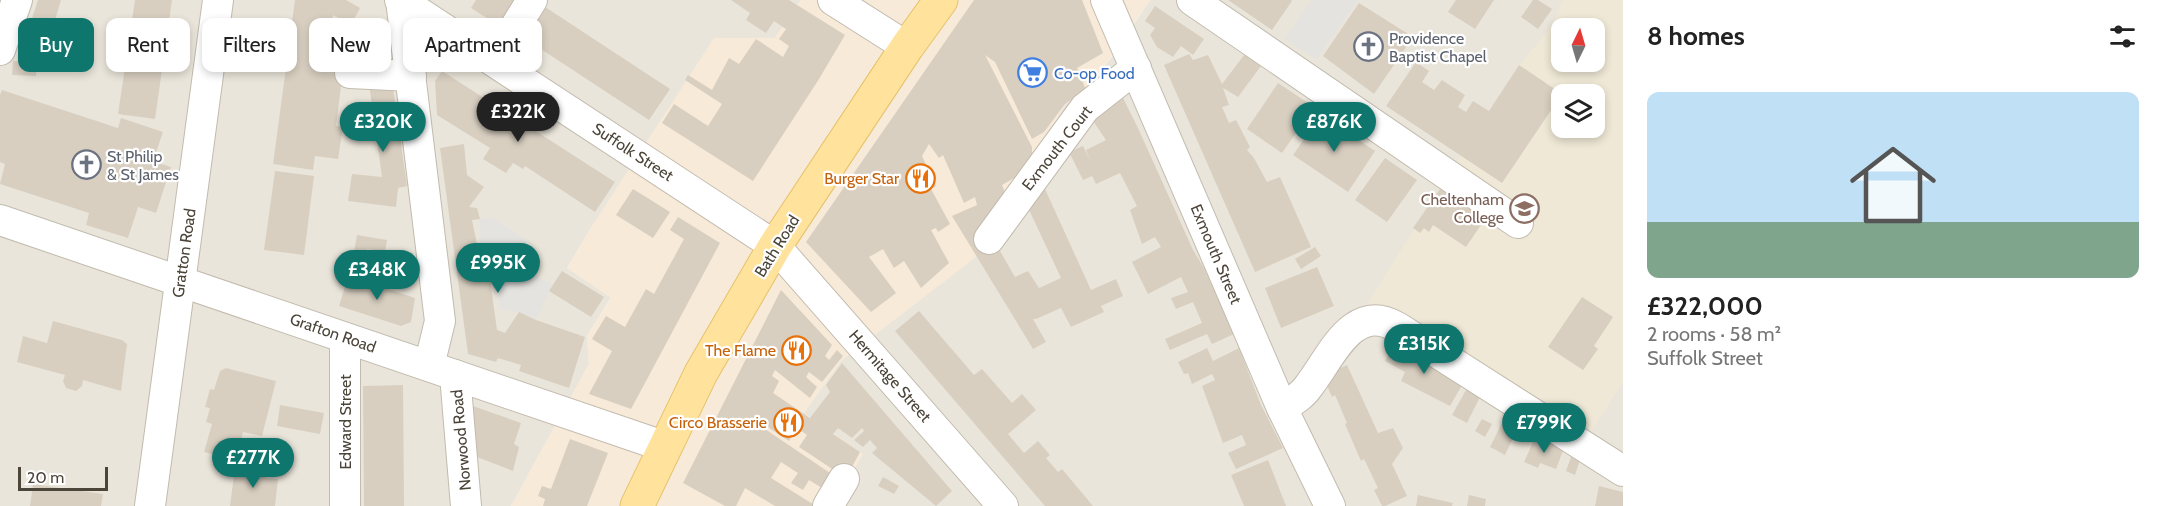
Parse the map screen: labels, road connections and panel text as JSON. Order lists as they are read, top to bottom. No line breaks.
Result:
{"streets":{"main road":["Bath Road"],"street":["Exmouth Court","Suffolk Street","Gratton Road","Exmouth Street","Grafton Road","Hermitage Street","Edward Street","Norwood Road"]},"crossings":[["Exmouth Court","Exmouth Street"],["Suffolk Street","Bath Road"],["Suffolk Street","Hermitage Street"],["Suffolk Street","Norwood Road"],["Bath Road","Grafton Road"],["Bath Road","Hermitage Street"],["Gratton Road","Grafton Road"],["Grafton Road","Edward Street"],["Grafton Road","Norwood Road"]],"places":{"church":["Providence Baptist Chapel","St Philip & St James"],"supermarket":["Co-op Food"],"restaurant":["Burger Star","The Flame","Circo Brasserie"],"school or university":["Cheltenham College"]},"scale_bar":"20 m","north":"top","page":{"heading":"8 homes","chip":["Buy","Rent","Filters","New","Apartment"],"list":[{"name":"£322,000","note":"2 rooms · 58 m² · Suffolk Street"}],"price":["£322K","£320K","£876K","£995K","£348K","£315K","£799K","£277K"],"scale":"20 m"}}
